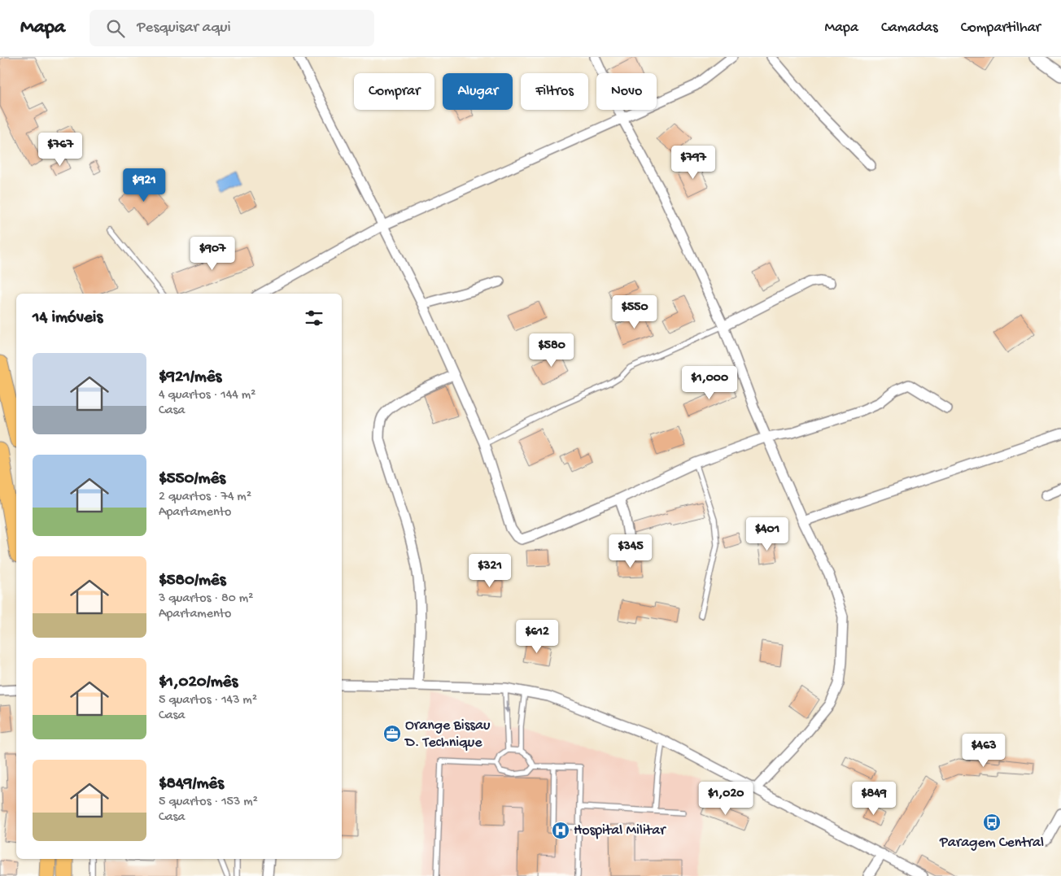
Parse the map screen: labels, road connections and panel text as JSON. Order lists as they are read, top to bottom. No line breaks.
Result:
{"places":{"office":["Orange Bissau D. Technique"],"bus stop":["Paragem Central"],"hospital":["Hospital Militar"]},"page":{"header":"Mapa","search":"Pesquisar aqui","nav":["Mapa","Camadas","Compartilhar"],"chip":["Comprar","Alugar","Filtros","Novo"],"price":["$767","$797","$921","$907","$550","$580","$1,000","$401","$345","$321","$612","$463","$1,020","$849"],"heading":"14 imóveis","list":[{"name":"$921/mês","note":"4 quartos · 144 m² · Casa"},{"name":"$550/mês","note":"2 quartos · 74 m² · Apartamento"},{"name":"$580/mês","note":"3 quartos · 80 m² · Apartamento"},{"name":"$1,020/mês","note":"5 quartos · 143 m² · Casa"},{"name":"$849/mês","note":"5 quartos · 153 m² · Casa"}]}}
